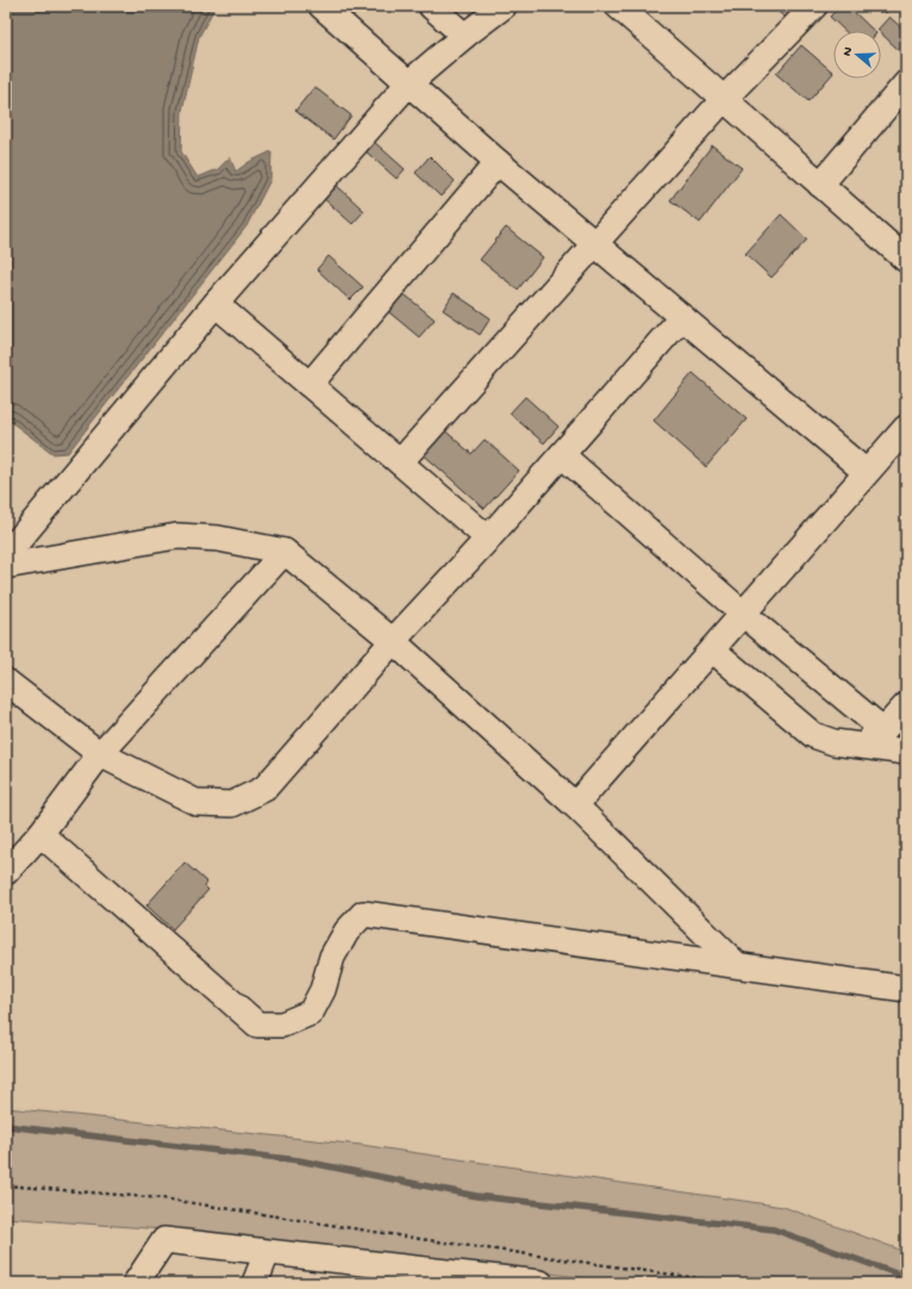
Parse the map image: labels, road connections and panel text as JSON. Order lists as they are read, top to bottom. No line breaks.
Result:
{"north":"left"}
